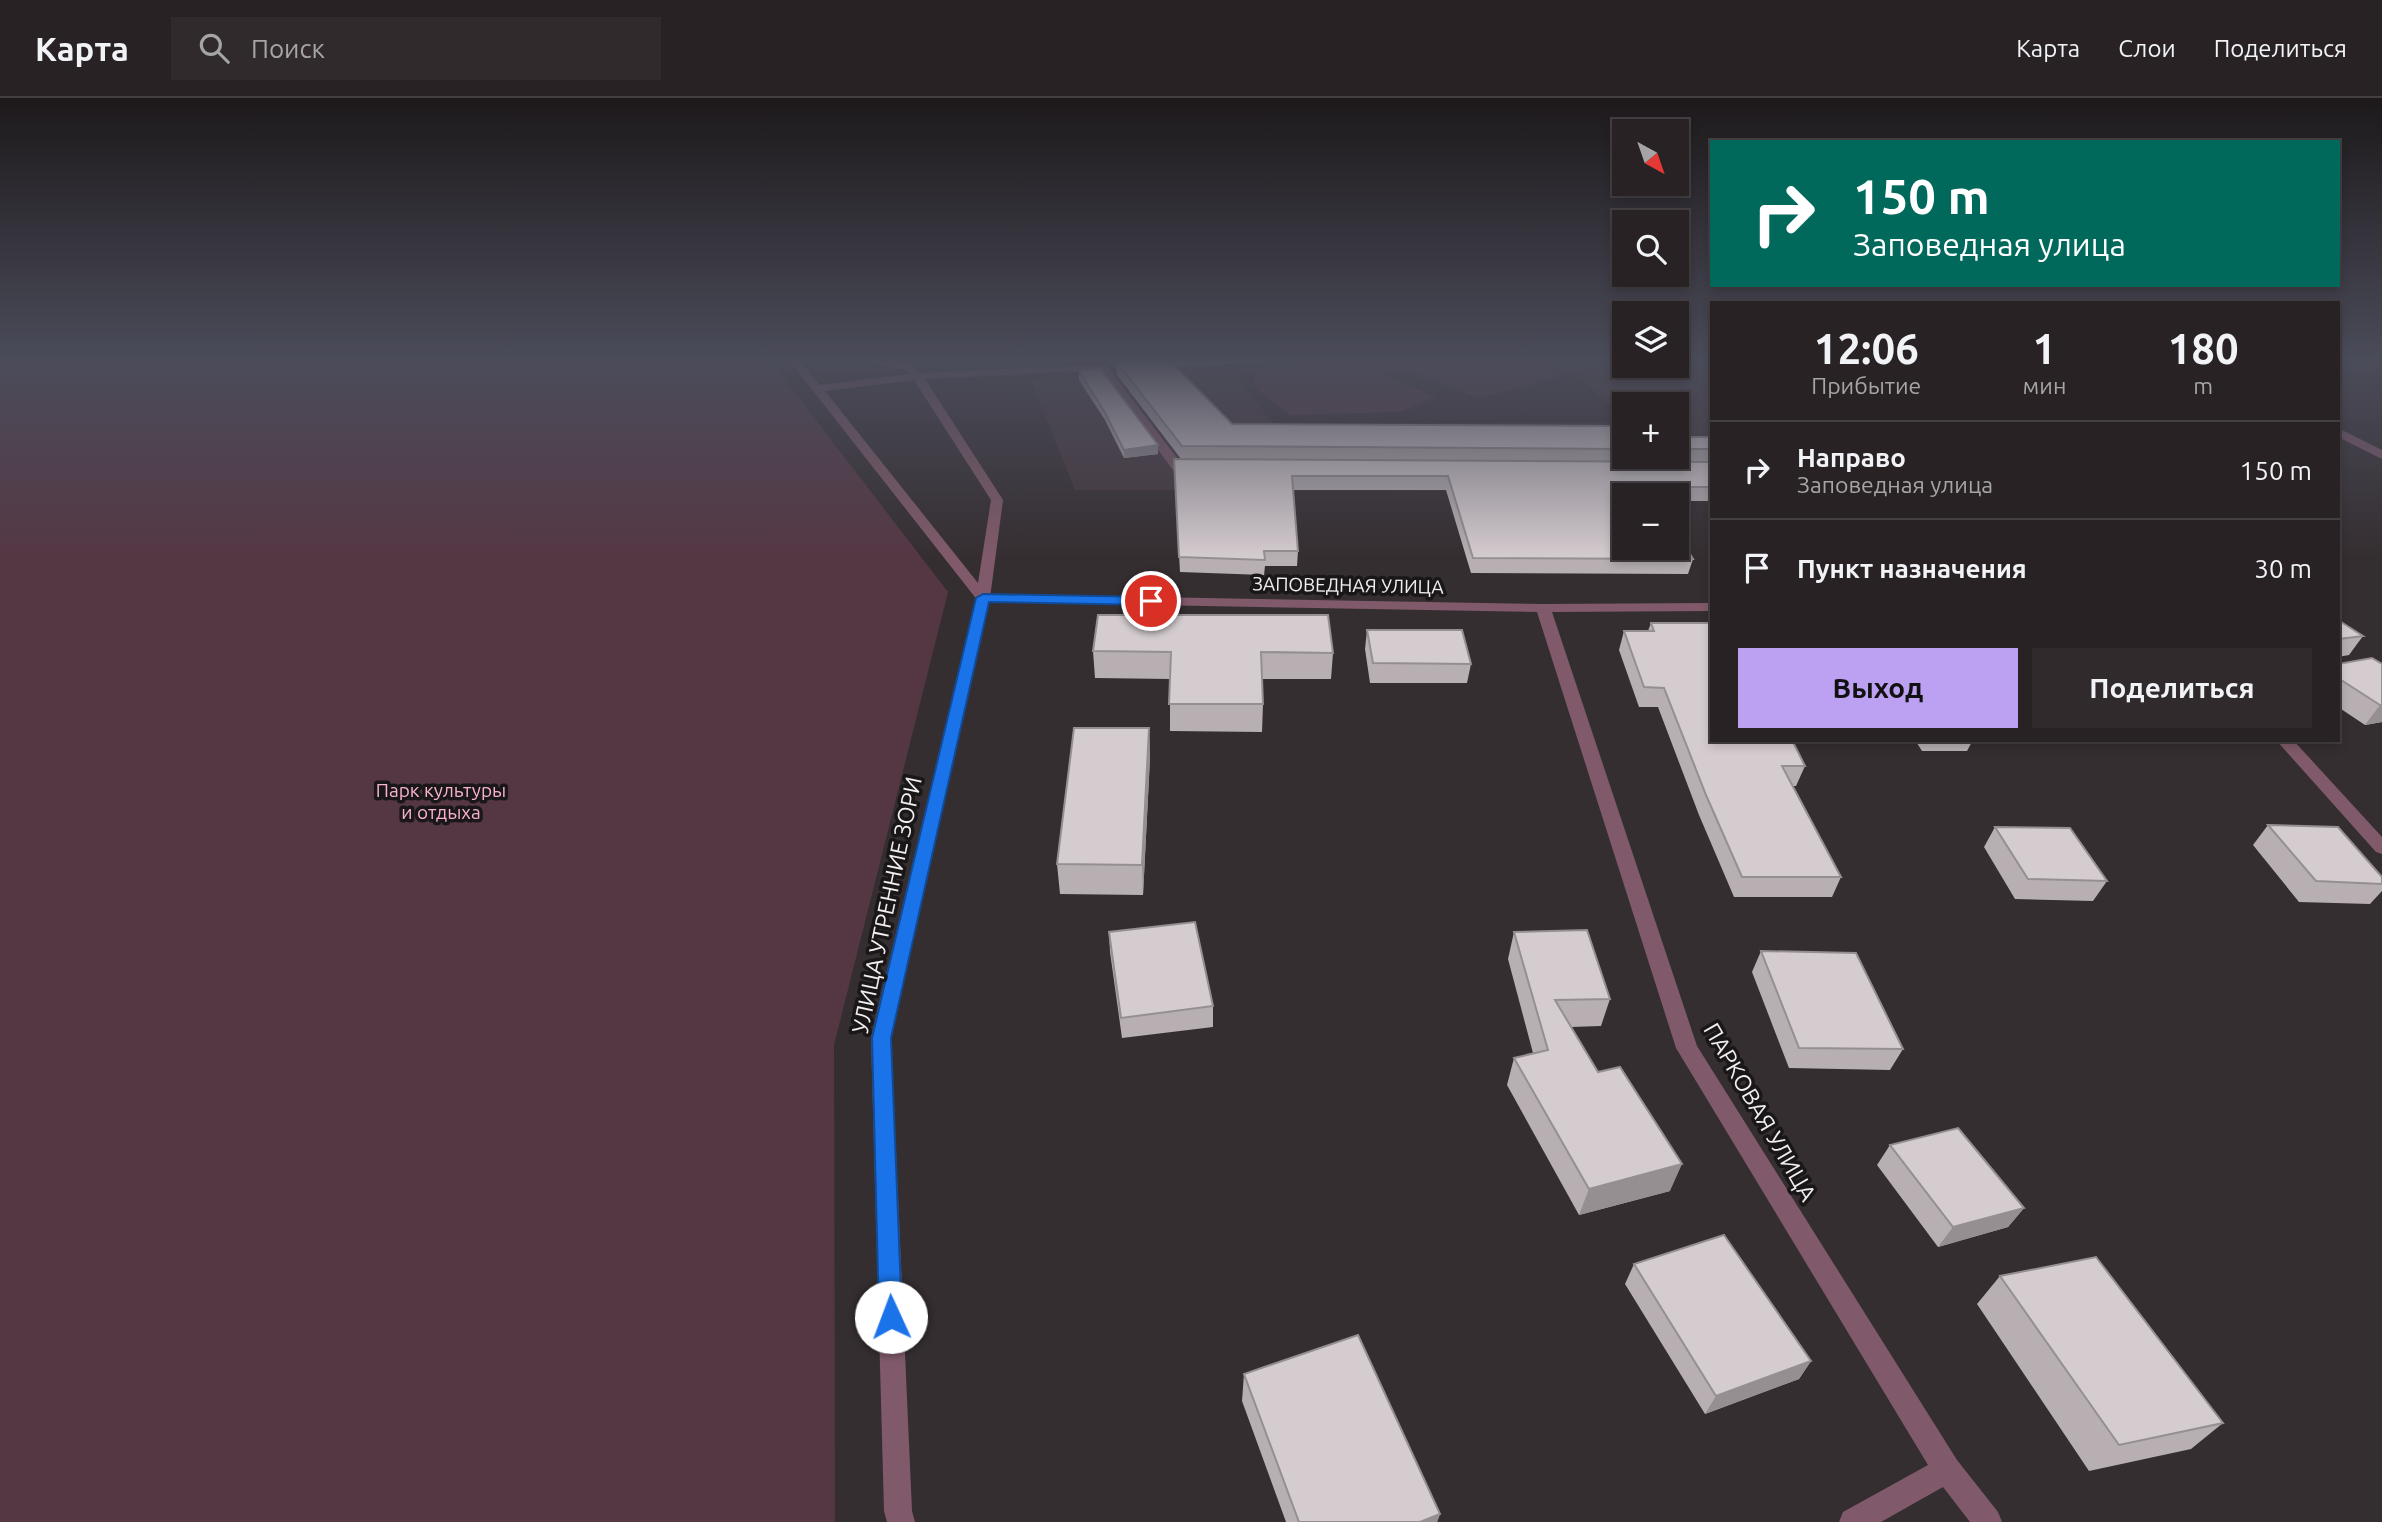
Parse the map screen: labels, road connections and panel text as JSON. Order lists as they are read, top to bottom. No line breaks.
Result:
{"streets":{"street":["ЗАПОВЕДНАЯ УЛИЦА","УЛИЦА УТРЕННИЕ ЗОРИ","ПАРКОВАЯ УЛИЦА"]},"crossings":[["ЗАПОВЕДНАЯ УЛИЦА","УЛИЦА УТРЕННИЕ ЗОРИ"],["ЗАПОВЕДНАЯ УЛИЦА","ПАРКОВАЯ УЛИЦА"]],"parks":["Парк культуры и отдыха"],"north":"bottom right","page":{"header":"Карта","search":"Поиск","nav":["Карта","Слои","Поделиться"],"map_buttons":["+","−"],"turn":["150 m","Заповедная улица"],"eta":["12:06","Прибытие","1","мин","180","m"],"list":[{"name":"Направо","note":"Заповедная улица","value":"150 m"},{"name":"Пункт назначения","value":"30 m"}],"buttons":["Выход","Поделиться"]}}
